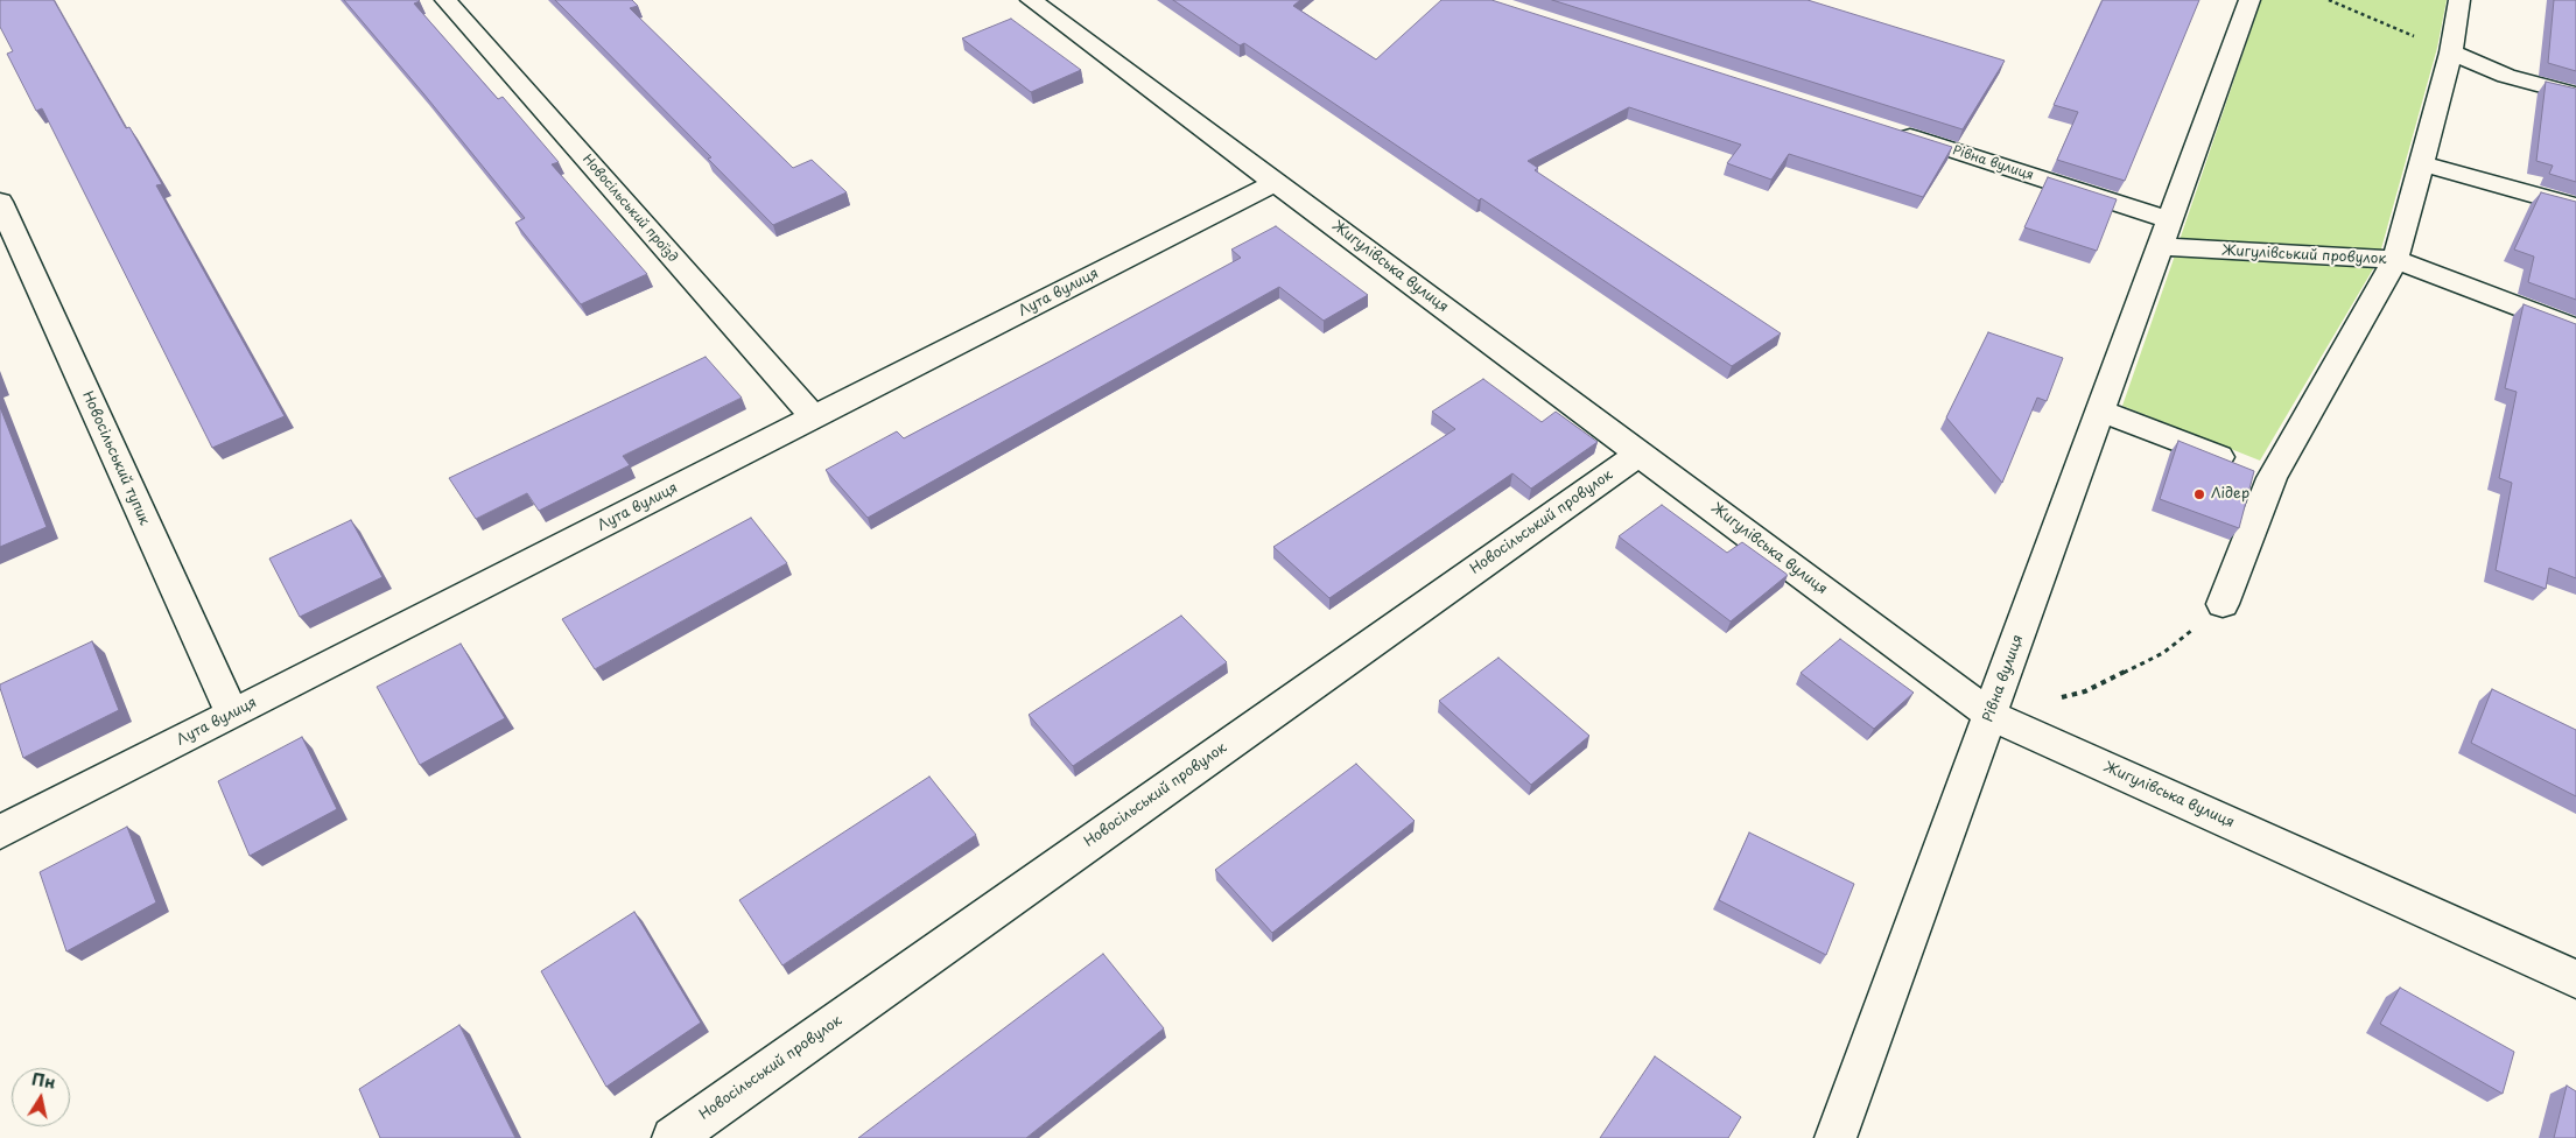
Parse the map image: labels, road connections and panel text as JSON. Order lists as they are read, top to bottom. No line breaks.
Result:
{"streets":{"street":["Рівна вулиця","Новосільський проїзд","Жигулівський провулок","Жигулівська вулиця","Лута вулиця","Новосільський тупик","Новосільський провулок"]},"crossings":[["Рівна вулиця","Жигулівський провулок"],["Рівна вулиця","Жигулівська вулиця"],["Новосільський проїзд","Лута вулиця"],["Жигулівська вулиця","Лута вулиця"],["Жигулівська вулиця","Новосільський провулок"],["Лута вулиця","Новосільський тупик"]],"places":["Лідер"],"north":"top"}
